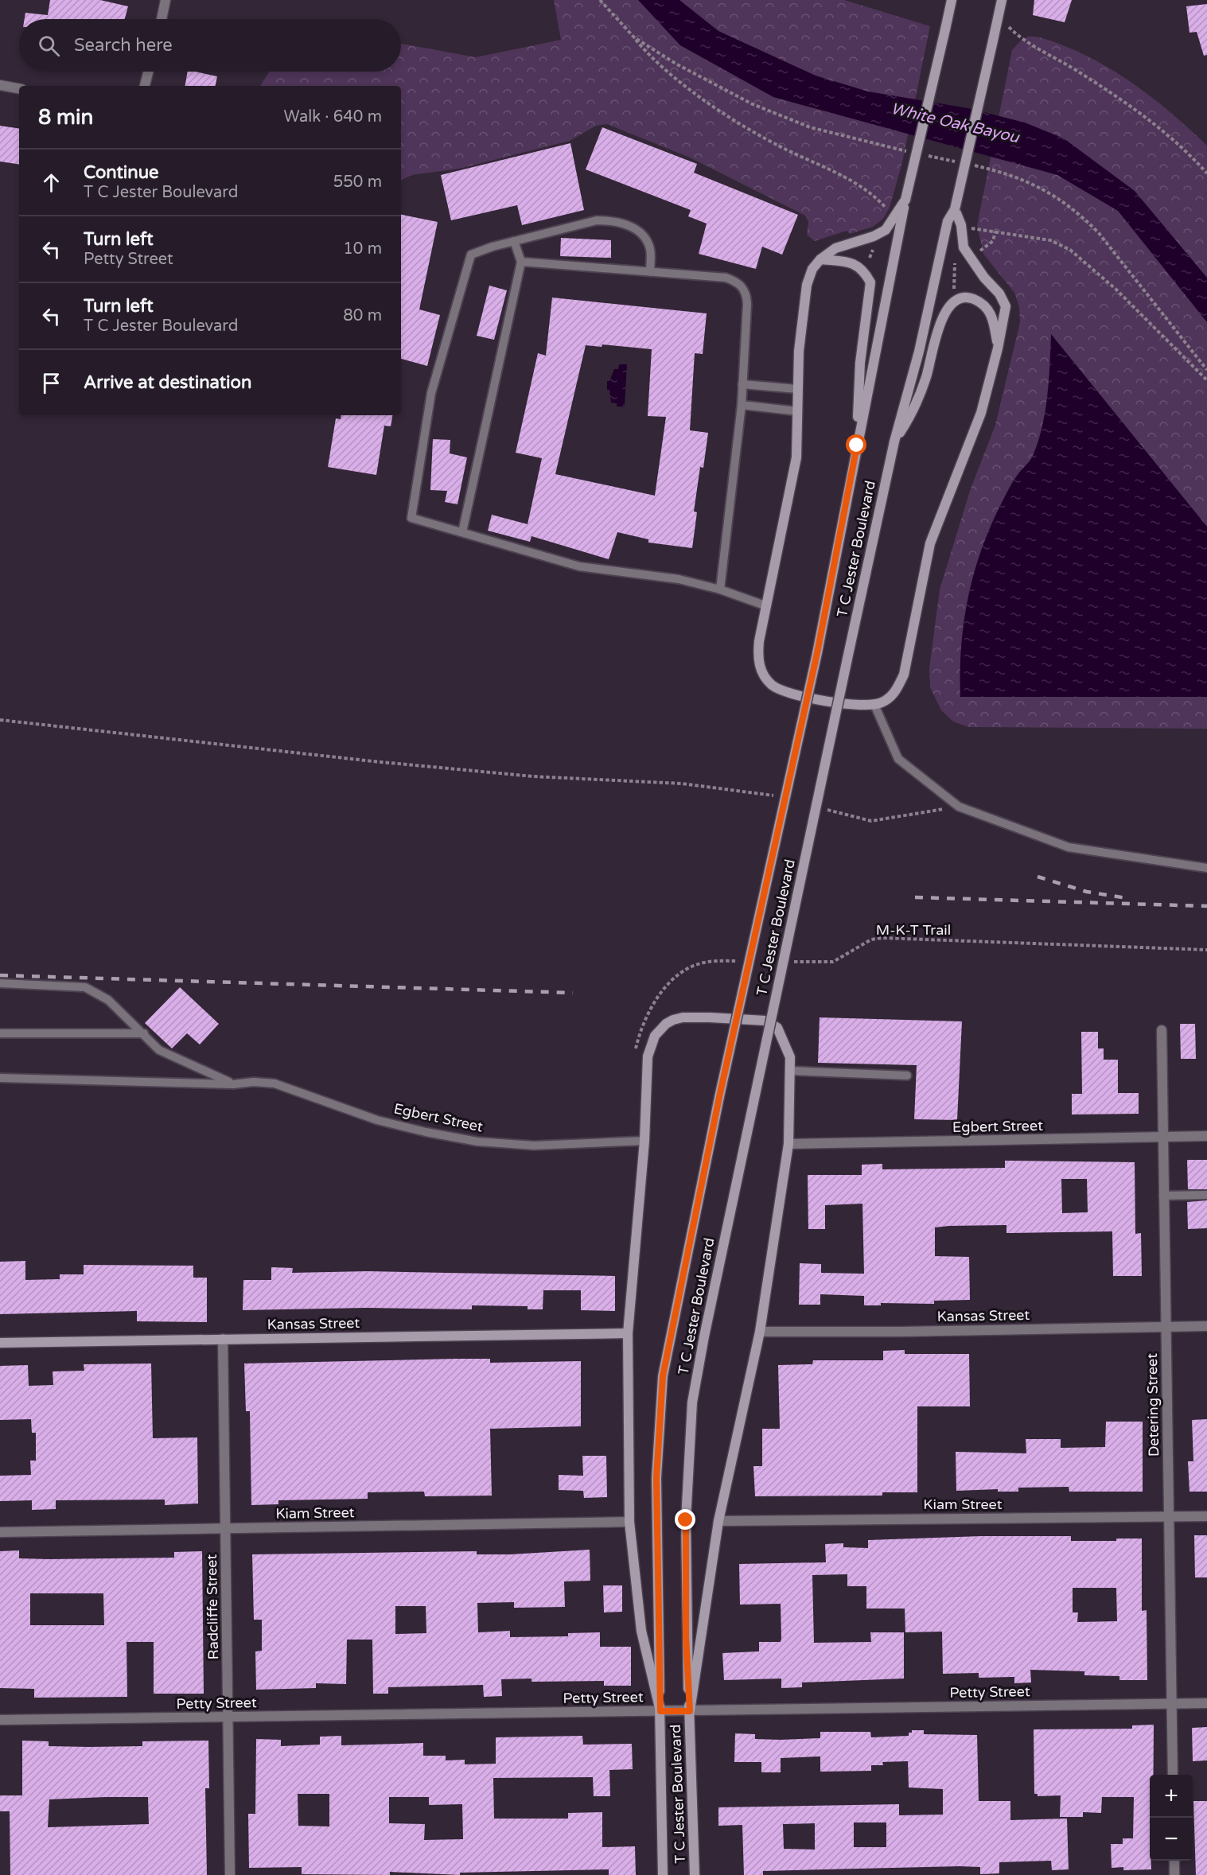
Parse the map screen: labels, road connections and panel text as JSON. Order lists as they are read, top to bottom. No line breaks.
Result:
{"streets":{"main road":["T C Jester Boulevard","Kansas Street"],"street":["Egbert Street","Detering Street","Kiam Street","Radcliffe Street","Petty Street"],"path":["M-K-T Trail"]},"crossings":[["T C Jester Boulevard","Petty Street"],["Egbert Street","Detering Street"],["Kansas Street","Detering Street"],["Kansas Street","Radcliffe Street"],["Detering Street","Kiam Street"],["Detering Street","Petty Street"],["Kiam Street","Radcliffe Street"],["Radcliffe Street","Petty Street"]],"water":["White Oak Bayou"],"page":{"search":"Search here","heading":["8 min","Walk · 640 m"],"list":[["Continue","T C Jester Boulevard","550 m"],["Turn left","Petty Street","10 m"],["Turn left","T C Jester Boulevard","80 m"],"Arrive at destination"],"map_buttons":["+","−"]}}
